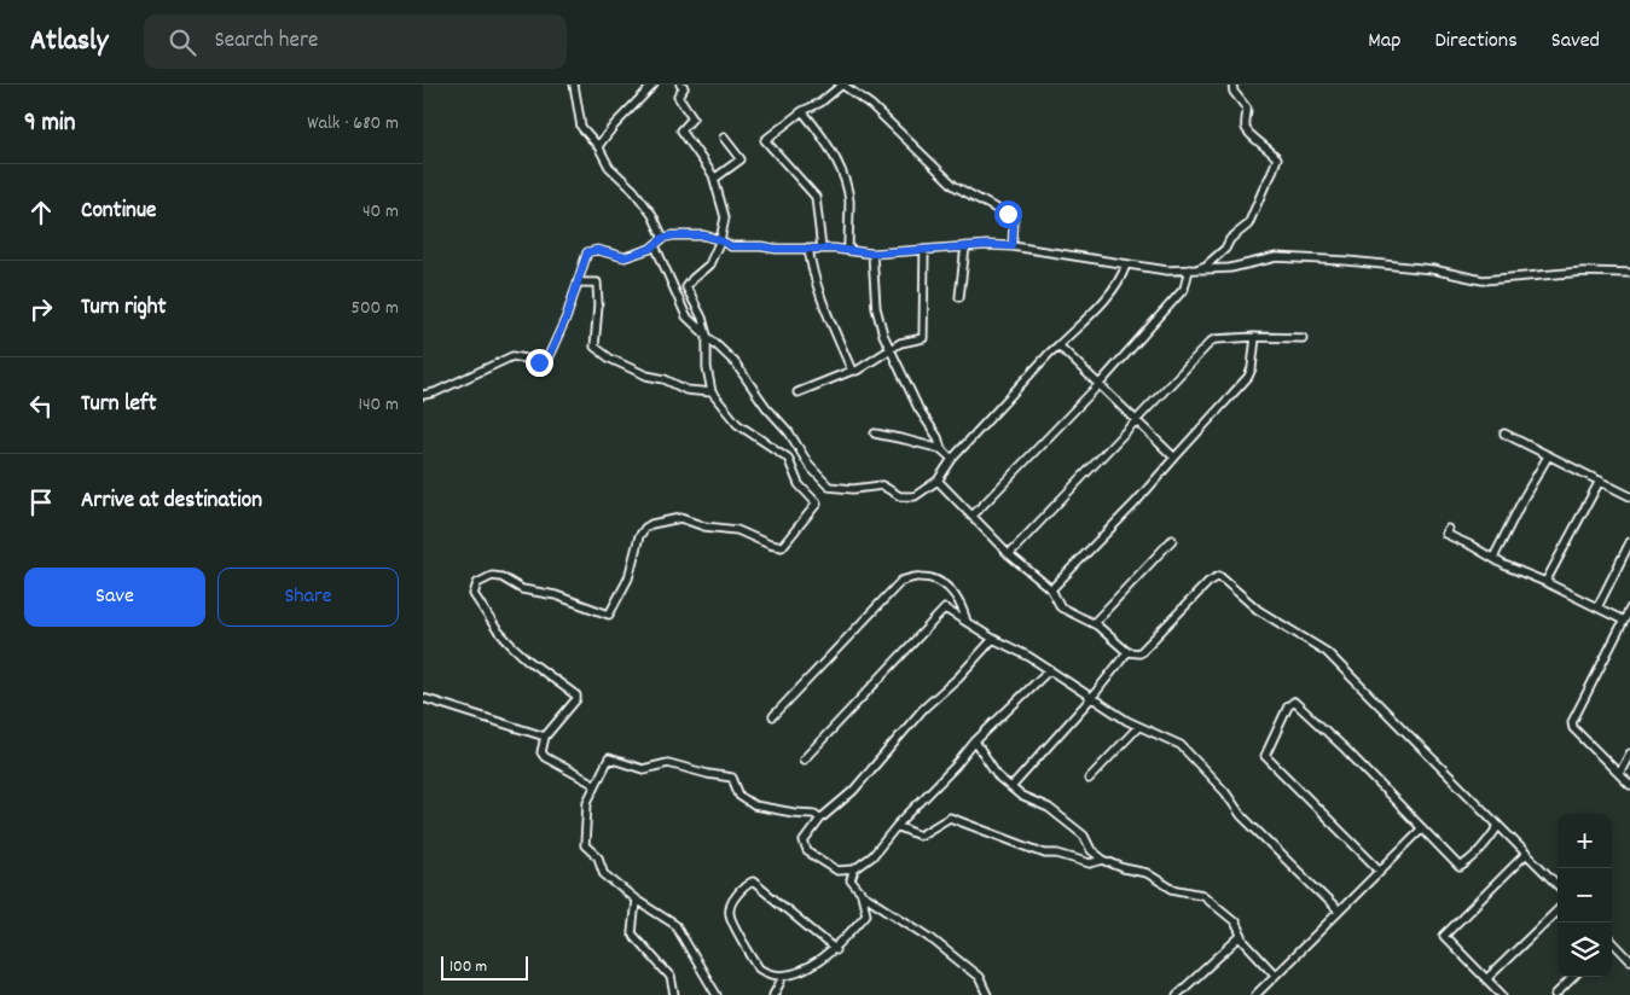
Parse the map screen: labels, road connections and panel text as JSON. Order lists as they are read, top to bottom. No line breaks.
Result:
{"scale_bar":"100 m","page":{"header":"Atlasly","search":"Search here","nav":["Map","Directions","Saved"],"heading":["9 min","Walk · 680 m"],"list":[["Continue","40 m"],["Turn right","500 m"],["Turn left","140 m"],"Arrive at destination"],"buttons":["Save","Share"],"map_buttons":["+","−"],"scale":"100 m"}}
